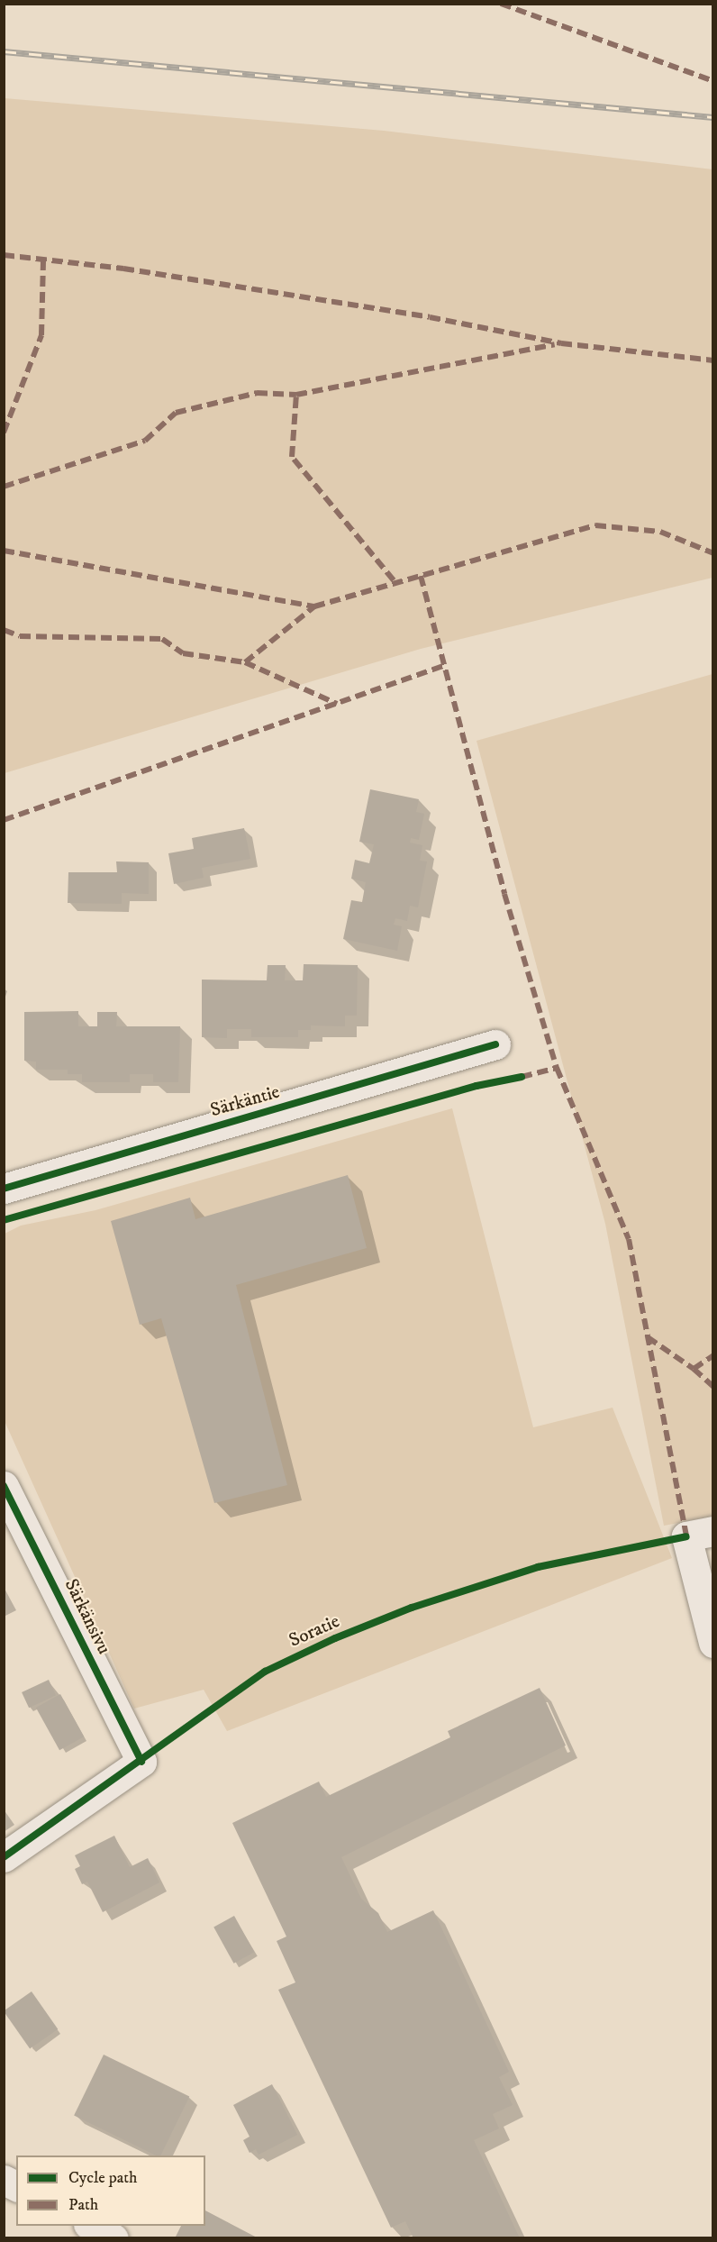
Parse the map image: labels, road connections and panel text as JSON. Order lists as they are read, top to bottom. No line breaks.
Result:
{"streets":{"street":["Särkäntie","Särkänsivu"],"cycle path":["Soratie"]},"legend":["Cycle path","Path"]}
